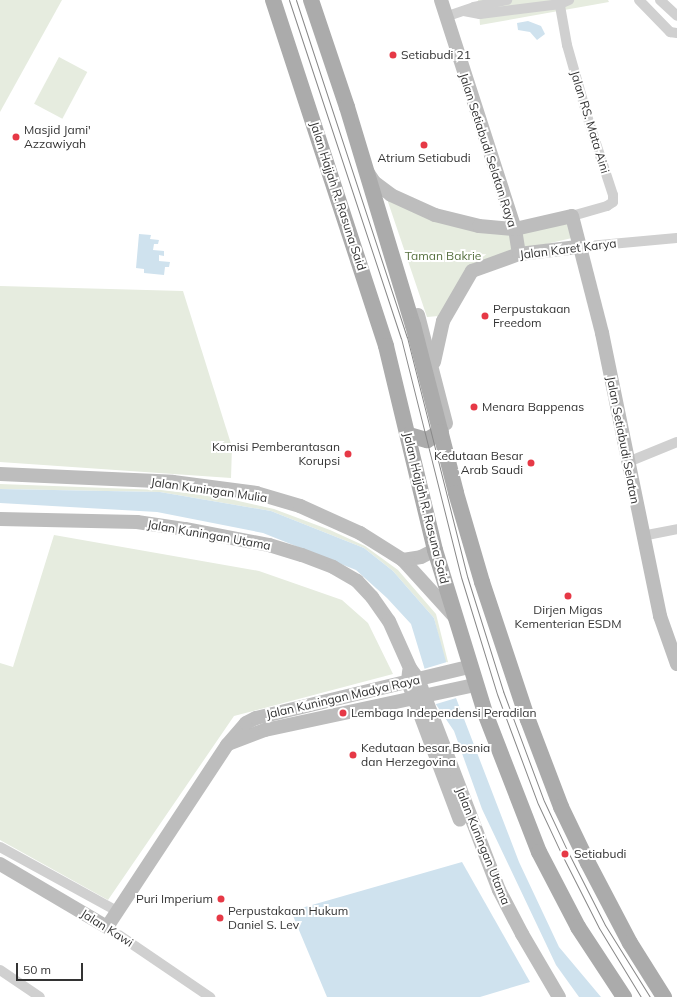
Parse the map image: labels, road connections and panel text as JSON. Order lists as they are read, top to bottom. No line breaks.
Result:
{"streets":{"main road":["Jalan Hajjah R. Rasuna Said"],"street":["Jalan RS. Mata Aini","Jalan Setiabudi Selatan Raya","Jalan Karet Karya","Jalan Setiabudi Selatan","Jalan Kuningan Mulia","Jalan Kuningan Utama","Jalan Kuningan Madya Raya","Jalan Kawi"]},"crossings":[["Jalan RS. Mata Aini","Jalan Setiabudi Selatan"],["Jalan Setiabudi Selatan Raya","Jalan Karet Karya"],["Jalan Hajjah R. Rasuna Said","Jalan Kuningan Mulia"],["Jalan Hajjah R. Rasuna Said","Jalan Kuningan Madya Raya"],["Jalan Karet Karya","Jalan Setiabudi Selatan"],["Jalan Kuningan Utama","Jalan Kuningan Madya Raya"],["Jalan Kuningan Madya Raya","Jalan Kawi"]],"parks":["Taman Bakrie"],"places":["Setiabudi 21","Masjid Jami' Azzawiyah","Atrium Setiabudi","Perpustakaan Freedom","Menara Bappenas","Komisi Pemberantasan Korupsi","Kedutaan Besar Arab Saudi","Dirjen Migas Kementerian ESDM","Lembaga Independensi Peradilan","Kedutaan besar Bosnia dan Herzegovina","Setiabudi","Puri Imperium","Perpustakaan Hukum Daniel S. Lev"],"scale_bar":"50 m"}
